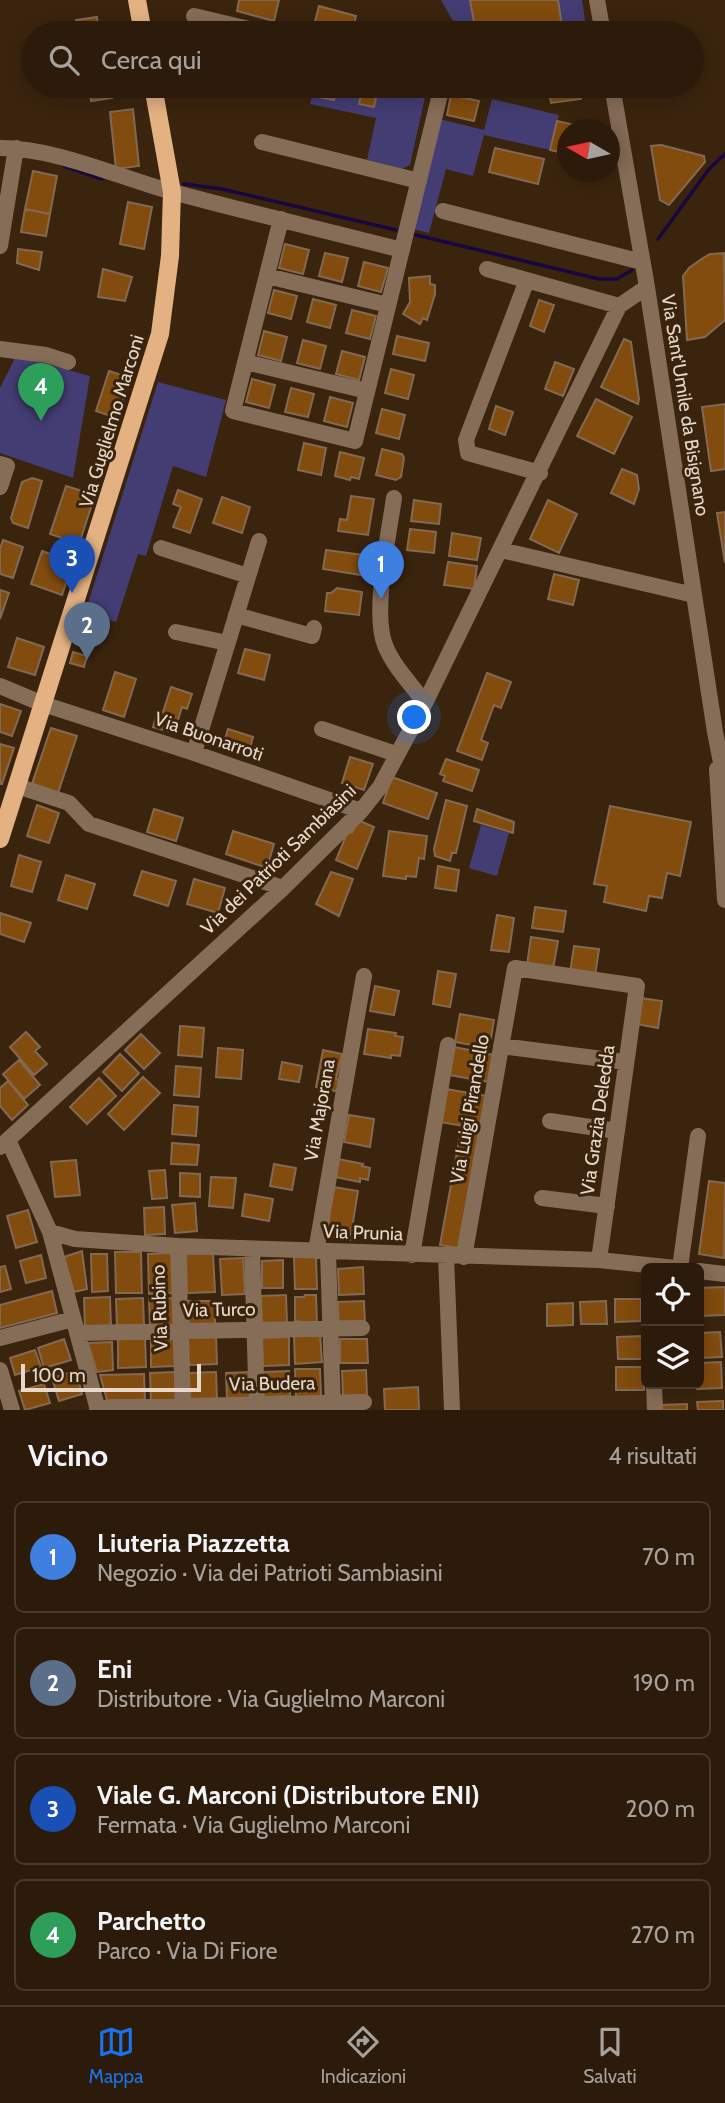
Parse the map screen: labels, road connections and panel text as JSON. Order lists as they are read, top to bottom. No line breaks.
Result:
{"streets":{"main road":["Via Guglielmo Marconi"],"street":["Via Sant'Umile da Bisignano","Via Buonarroti","Via dei Patrioti Sambiasini","Via Luigi Pirandello","Via Majorana","Via Grazia Deledda","Via Prunia","Via Rubino","Via Turco","Via Budera"]},"crossings":[["Via Sant'Umile da Bisignano","Via dei Patrioti Sambiasini"],["Via Guglielmo Marconi","Via Buonarroti"],["Via Buonarroti","Via dei Patrioti Sambiasini"],["Via Luigi Pirandello","Via Grazia Deledda"],["Via Luigi Pirandello","Via Prunia"],["Via Majorana","Via Prunia"],["Via Majorana","Via Turco"],["Via Majorana","Via Budera"],["Via Grazia Deledda","Via Prunia"],["Via Prunia","Via Rubino"],["Via Rubino","Via Turco"],["Via Rubino","Via Budera"]],"scale_bar":"100 m","north":"left","page":{"search":"Cerca qui","pins":["4","3","1","2"],"scale":"100 m","heading":["Vicino","4 risultati"],"list":[{"mark":"1","name":"Liuteria Piazzetta","note":"Negozio · Via dei Patrioti Sambiasini","value":"70 m"},{"mark":"2","name":"Eni","note":"Distributore · Via Guglielmo Marconi","value":"190 m"},{"mark":"3","name":"Viale G. Marconi (Distributore ENI)","note":"Fermata · Via Guglielmo Marconi","value":"200 m"},{"mark":"4","name":"Parchetto","note":"Parco · Via Di Fiore","value":"270 m"}],"nav":["Mappa","Indicazioni","Salvati"]}}
